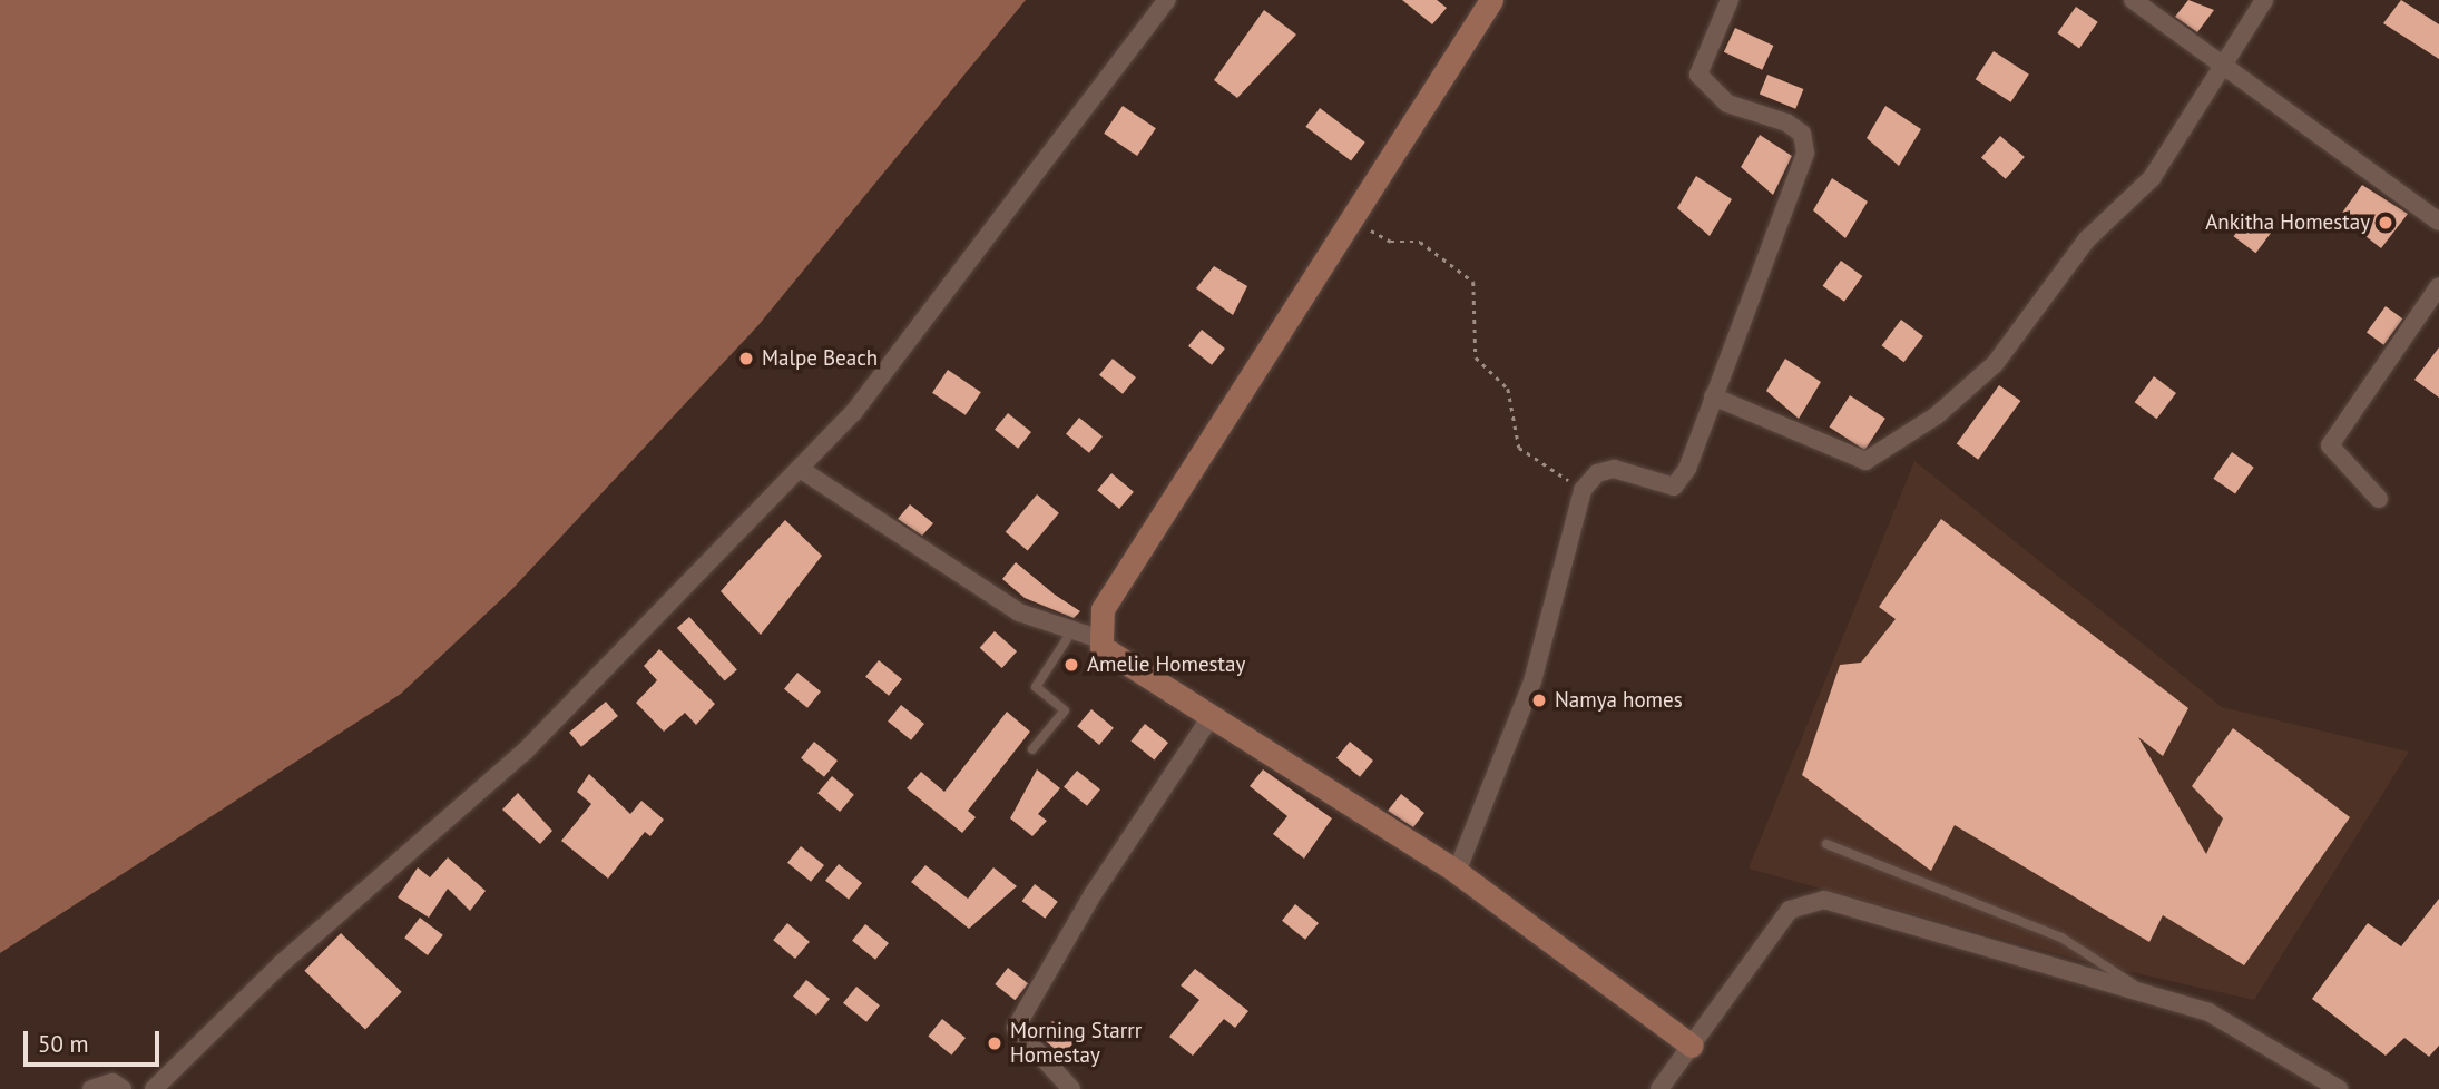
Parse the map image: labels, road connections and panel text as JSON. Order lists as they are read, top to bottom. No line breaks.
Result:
{"places":["Ankitha Homestay","Malpe Beach","Amelie Homestay","Namya homes","Morning Starrr Homestay"],"scale_bar":"50 m"}
